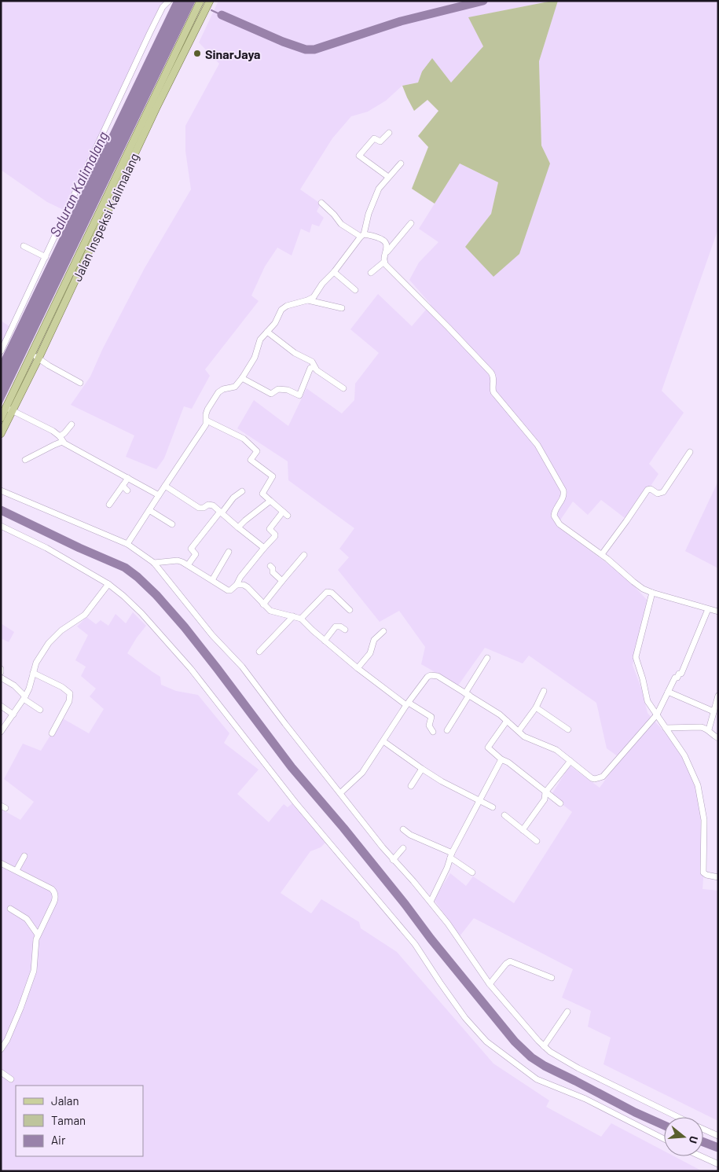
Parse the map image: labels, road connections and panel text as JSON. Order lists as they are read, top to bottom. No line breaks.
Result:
{"streets":{"main road":["Jalan Inspeksi Kalimalang"]},"water":["Saluran Kalimalang"],"places":["SinarJaya"],"legend":["Jalan","Taman","Air"],"north":"right"}
